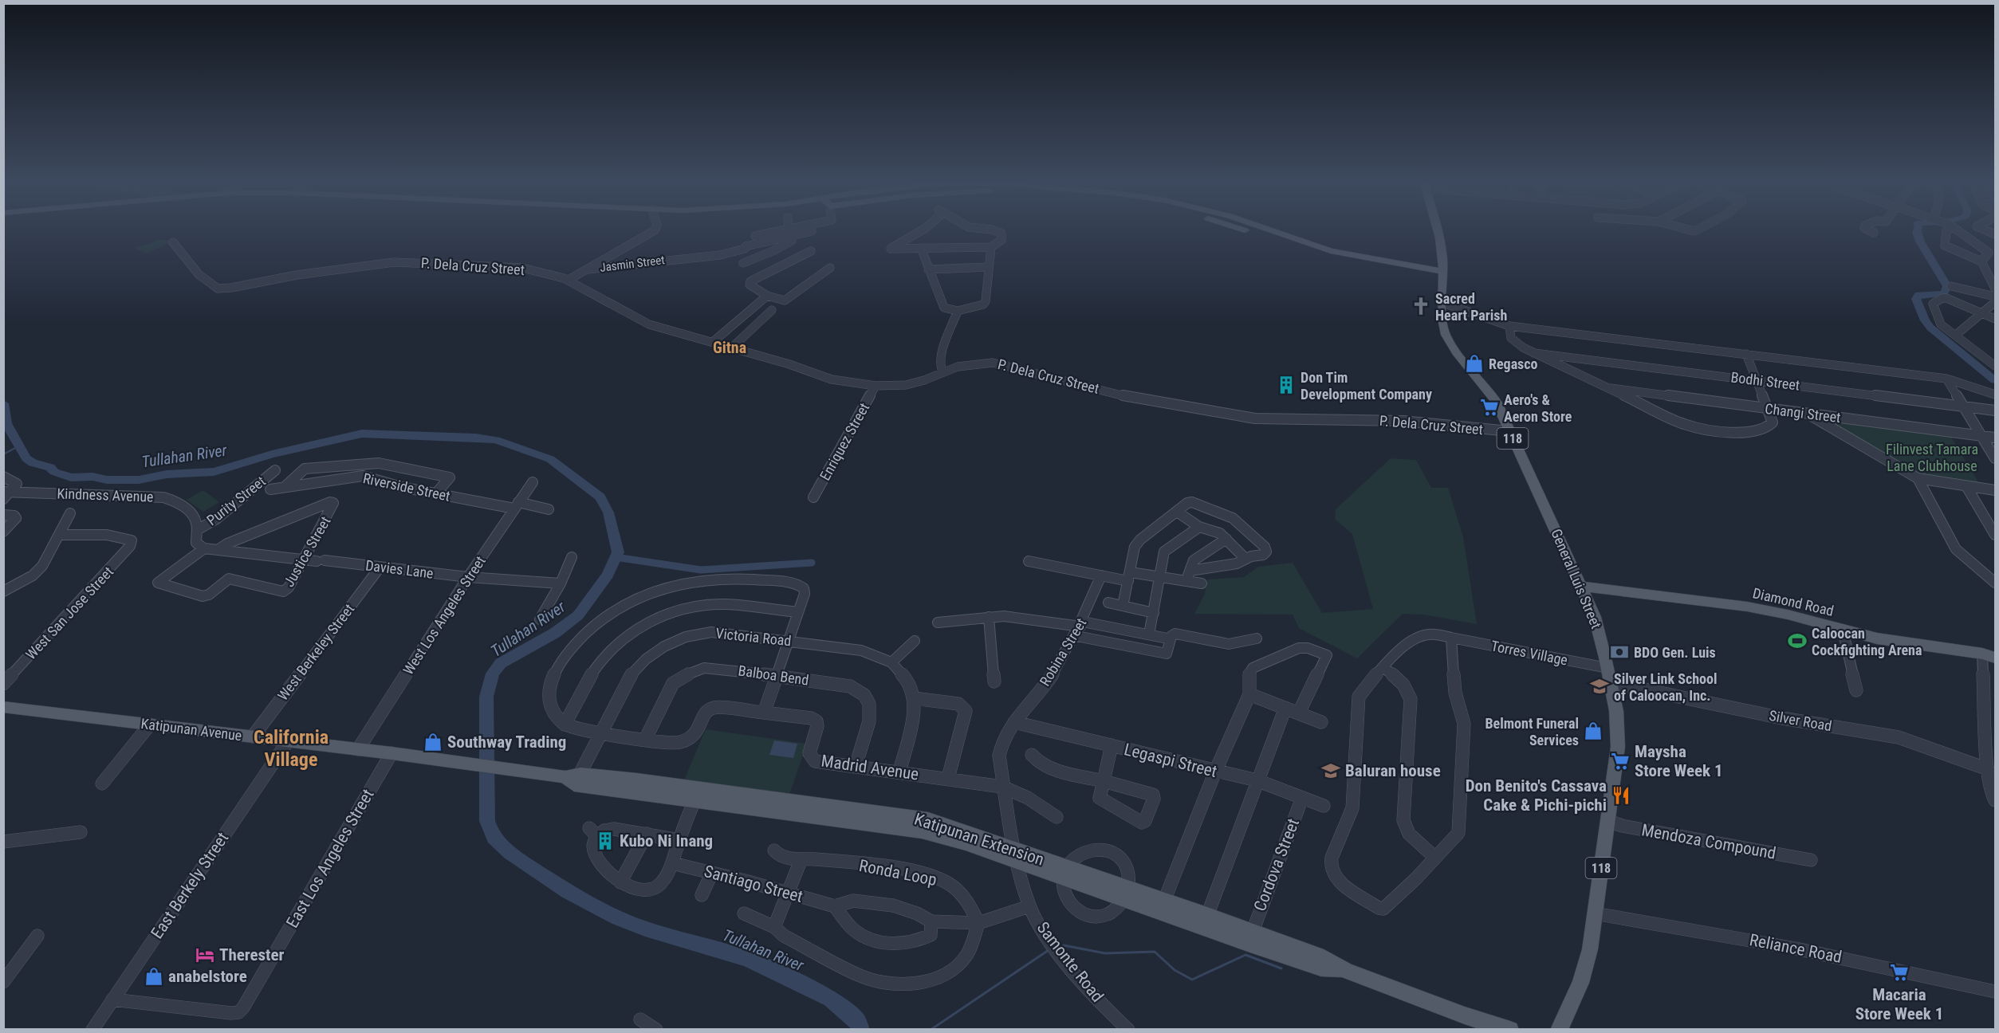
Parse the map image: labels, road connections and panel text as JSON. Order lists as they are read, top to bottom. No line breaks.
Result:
{"streets":{"main road":["118","General Luis Street","Diamond Road","Katipunan Avenue","Katipunan Extension"],"street":["Jasmin Street","P. Dela Cruz Street","Bodhi Street","Changi Street","Enriquez Street","Riverside Street","Kindness Avenue","Purity Street","Justice Street","Davies Lane","West San Jose Street","West Los Angeles Street","Victoria Road","West Berkeley Street","Robina Street","Torres Village","Balboa Bend","Silver Road","Legaspi Street","Madrid Avenue","Mendoza Compound","East Los Angeles Street","Cordova Street","Ronda Loop","Santiago Street","East Berkely Street","Reliance Road","Samonte Road"]},"crossings":[["P. Dela Cruz Street","Enriquez Street"],["P. Dela Cruz Street","General Luis Street"],["Riverside Street","West Los Angeles Street"],["Kindness Avenue","Purity Street"],["Kindness Avenue","Justice Street"],["Justice Street","Davies Lane"],["Davies Lane","West Los Angeles Street"],["Davies Lane","West Berkeley Street"],["General Luis Street","Diamond Road"],["General Luis Street","Torres Village"],["General Luis Street","Silver Road"],["General Luis Street","Mendoza Compound"],["General Luis Street","Reliance Road"],["West Los Angeles Street","Katipunan Avenue"],["Victoria Road","Madrid Avenue"],["Victoria Road","Katipunan Extension"],["West Berkeley Street","Katipunan Avenue"],["Robina Street","Legaspi Street"],["Robina Street","Samonte Road"],["Balboa Bend","Madrid Avenue"],["Katipunan Avenue","Katipunan Extension"],["Katipunan Avenue","East Los Angeles Street"],["Katipunan Avenue","East Berkely Street"],["Legaspi Street","Cordova Street"],["Legaspi Street","Samonte Road"],["Madrid Avenue","Samonte Road"],["Katipunan Extension","Cordova Street"],["Katipunan Extension","Samonte Road"],["East Los Angeles Street","East Berkely Street"],["Ronda Loop","Santiago Street"]],"districts":["Gitna","California Village"],"water":["Tullahan River"],"parks":["Filinvest Tamara Lane Clubhouse"],"places":{"church":["Sacred Heart Parish"],"shop":["Regasco","Belmont Funeral Services","Southway Trading","anabelstore"],"building":["Don Tim Development Company","Kubo Ni Inang"],"supermarket":["Aero's & Aeron Store","Maysha Store Week 1","Macaria Store Week 1"],"sports":["Caloocan Cockfighting Arena"],"bank":["BDO Gen. Luis"],"school or university":["Silver Link School of Caloocan, Inc.","Baluran house"],"restaurant":["Don Benito's Cassava Cake & Pichi-pichi"],"hotel":["Therester"]}}
